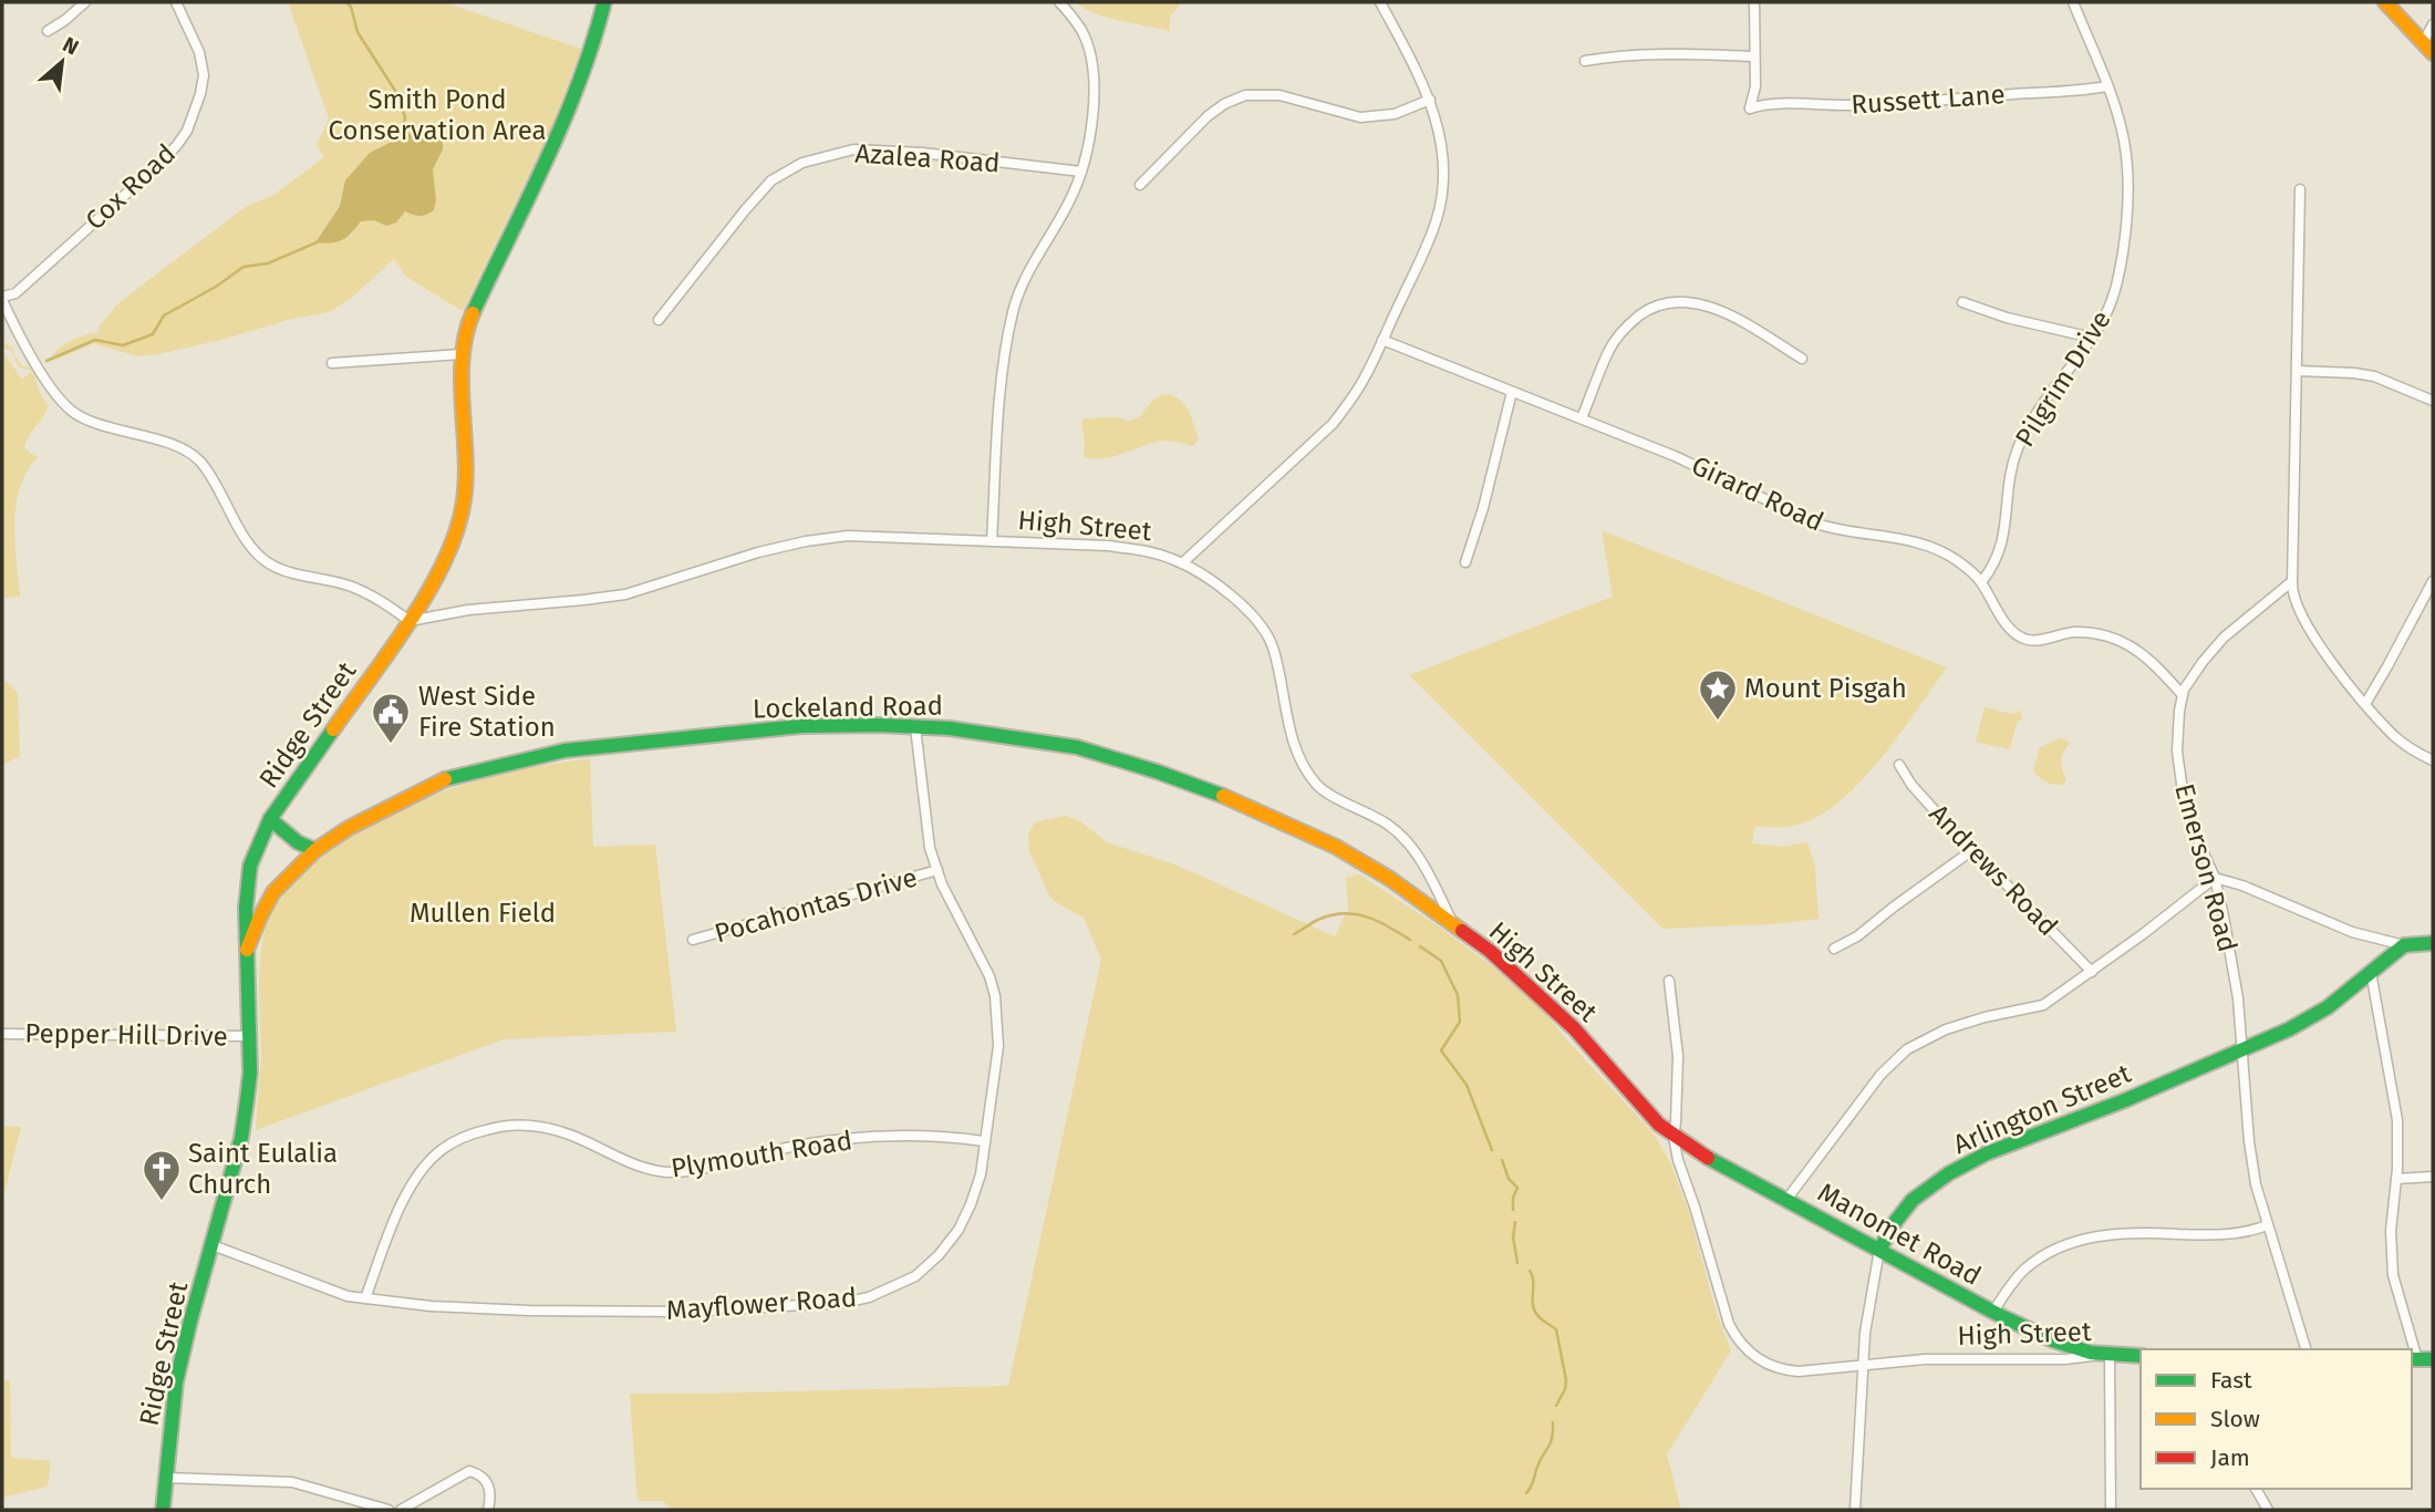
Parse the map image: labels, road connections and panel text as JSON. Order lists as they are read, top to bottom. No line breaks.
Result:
{"streets":{"main road":["High Street","Lockeland Road","Ridge Street","Arlington Street","Manomet Road"],"street":["Russett Lane","Azalea Road","Cox Road","Pilgrim Drive","Girard Road","Emerson Road","Andrews Road","Pocahontas Drive","Pepper Hill Drive","Plymouth Road","Mayflower Road"]},"crossings":[["Russett Lane","Pilgrim Drive"],["Pilgrim Drive","Girard Road"],["Girard Road","Emerson Road"],["High Street","Lockeland Road"],["High Street","Ridge Street"],["High Street","Arlington Street"],["High Street","Manomet Road"],["Lockeland Road","Ridge Street"],["Lockeland Road","Mayflower Road"],["Ridge Street","Pepper Hill Drive"],["Ridge Street","Mayflower Road"],["Emerson Road","Arlington Street"],["Pocahontas Drive","Mayflower Road"],["Arlington Street","Manomet Road"],["Plymouth Road","Mayflower Road"]],"parks":["Smith Pond Conservation Area","Mullen Field"],"places":{"place":["Mount Pisgah"],"public building":["West Side Fire Station"],"church":["Saint Eulalia Church"]},"legend":["Fast","Slow","Jam"],"north":"top right"}
